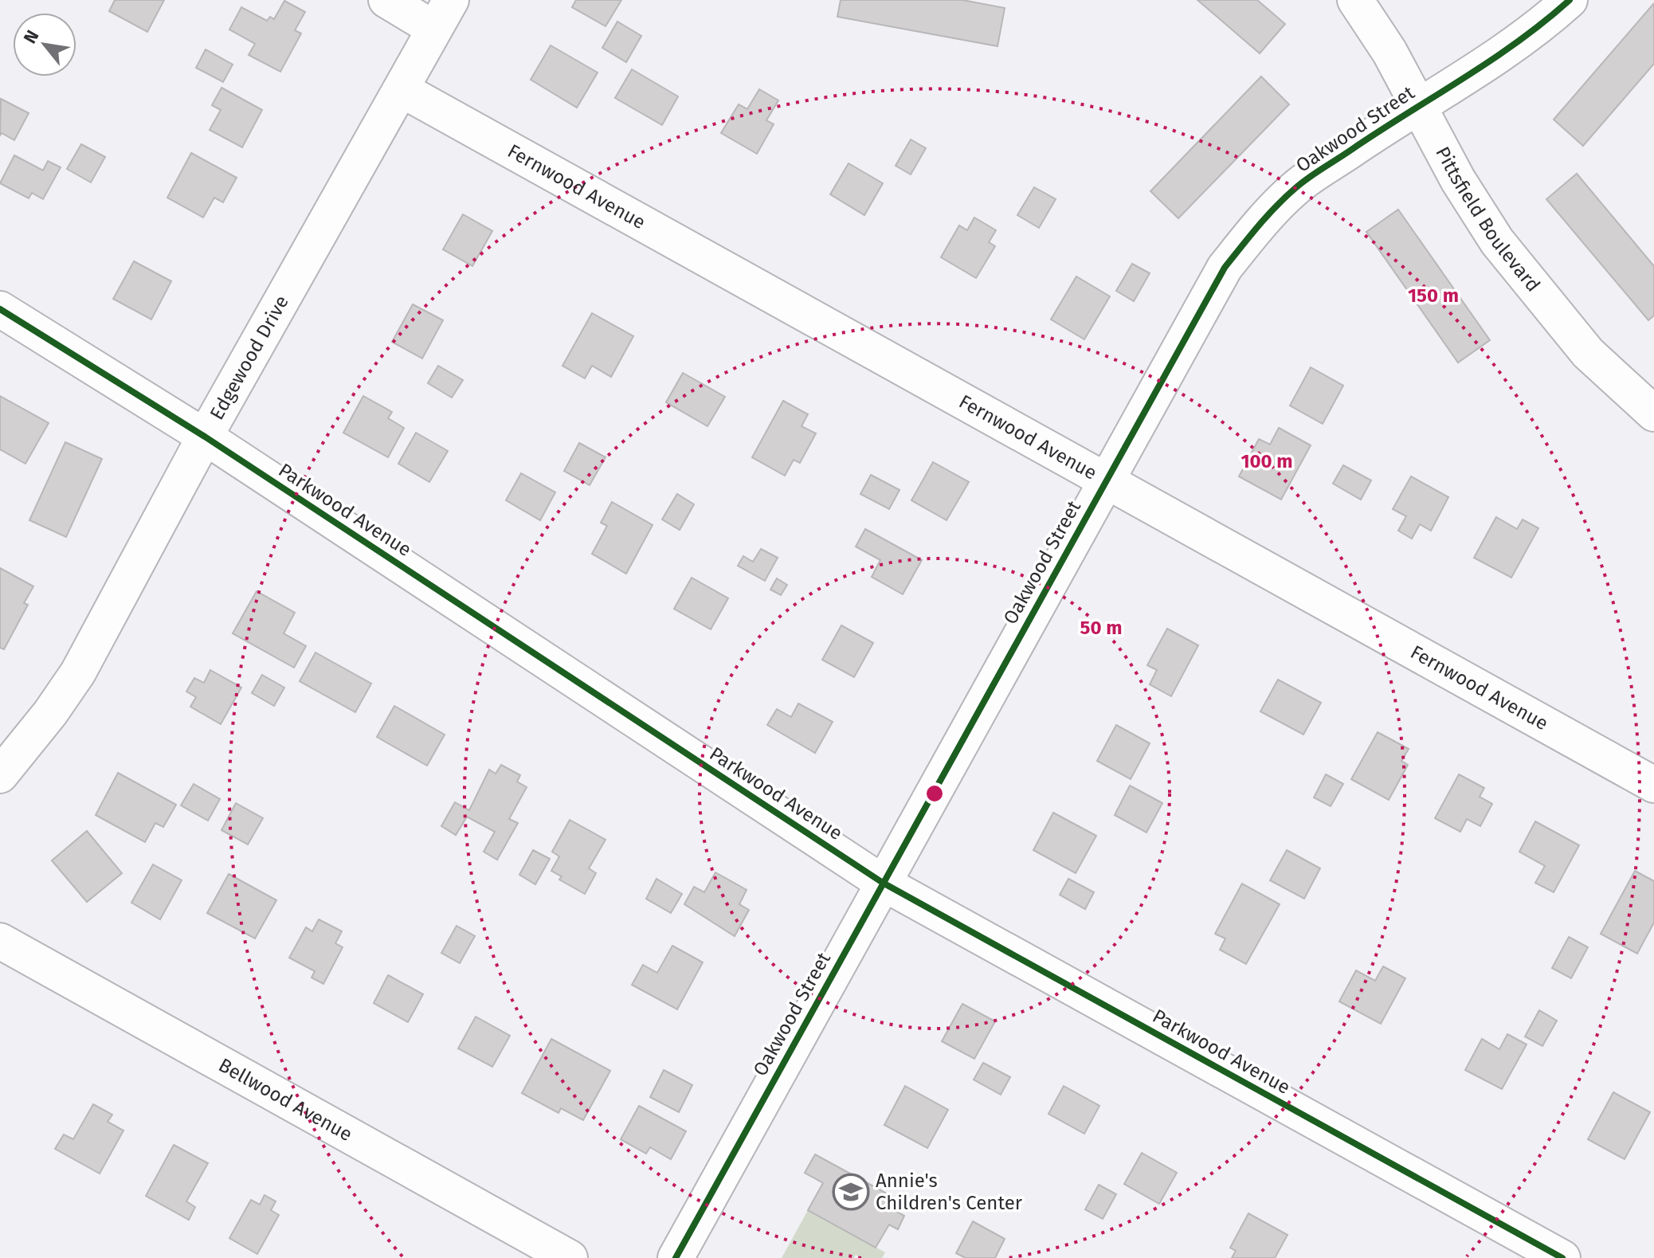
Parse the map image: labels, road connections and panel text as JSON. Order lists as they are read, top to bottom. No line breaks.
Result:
{"streets":{"street":["Oakwood Street","Fernwood Avenue","Pittsfield Boulevard","Edgewood Drive","Parkwood Avenue","Bellwood Avenue"]},"crossings":[["Oakwood Street","Fernwood Avenue"],["Oakwood Street","Pittsfield Boulevard"],["Oakwood Street","Parkwood Avenue"],["Fernwood Avenue","Edgewood Drive"],["Edgewood Drive","Parkwood Avenue"]],"places":{"school or university":["Annie's Children's Center"]},"north":"top left","rings":["150 m","100 m","50 m"]}
